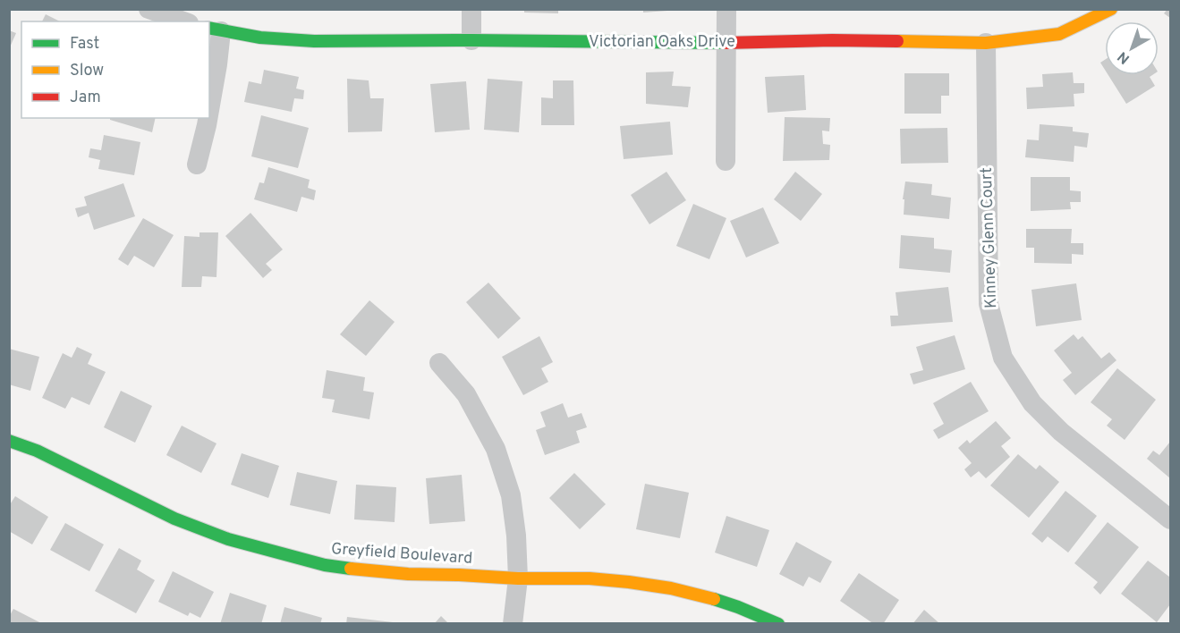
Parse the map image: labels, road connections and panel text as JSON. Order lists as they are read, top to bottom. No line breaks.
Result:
{"streets":{"street":["Victorian Oaks Drive","Kinney Glenn Court","Greyfield Boulevard"]},"crossings":[["Victorian Oaks Drive","Kinney Glenn Court"]],"legend":["Fast","Slow","Jam"],"north":"bottom left"}
